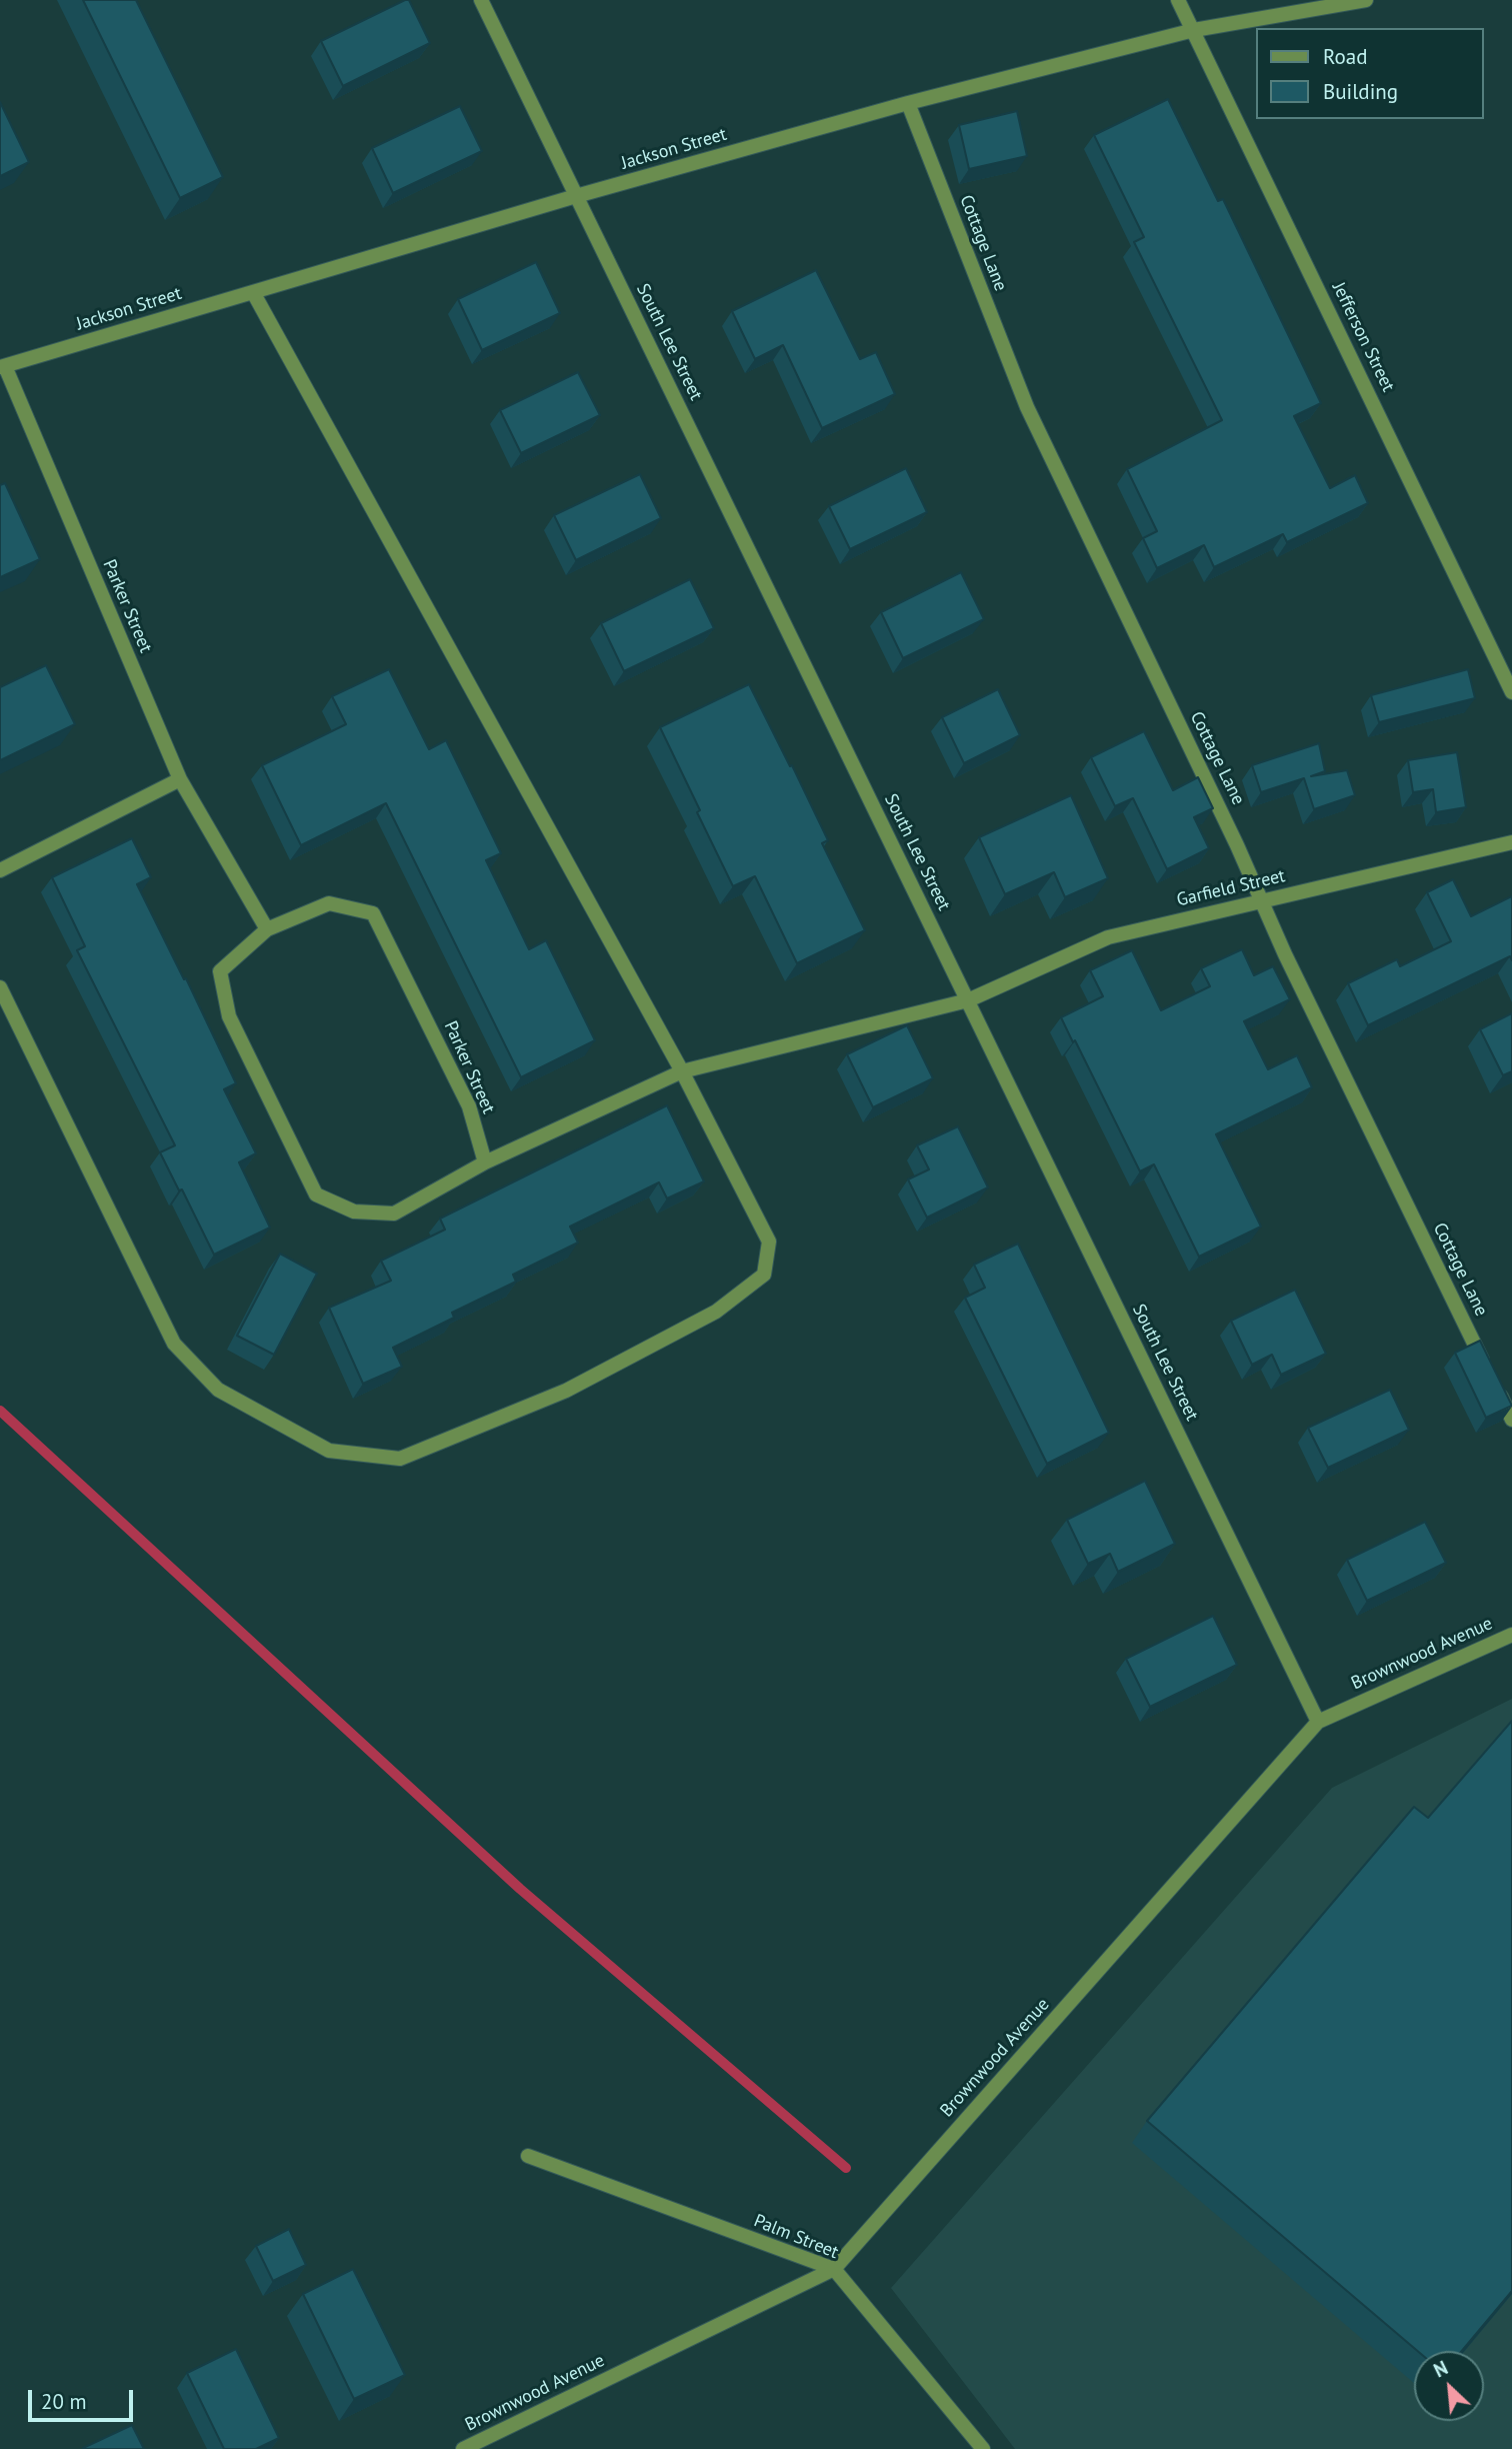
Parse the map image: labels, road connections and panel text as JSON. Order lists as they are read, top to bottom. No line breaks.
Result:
{"streets":{"street":["Jackson Street","Cottage Lane","Jefferson Street","South Lee Street","Parker Street","Garfield Street","Brownwood Avenue","Palm Street"]},"crossings":[["Jackson Street","Cottage Lane"],["Jackson Street","Jefferson Street"],["Jackson Street","South Lee Street"],["Jackson Street","Parker Street"],["Cottage Lane","Garfield Street"],["South Lee Street","Garfield Street"],["South Lee Street","Brownwood Avenue"],["Parker Street","Garfield Street"],["Brownwood Avenue","Palm Street"]],"legend":["Road","Building"],"scale_bar":"20 m","north":"top left"}
